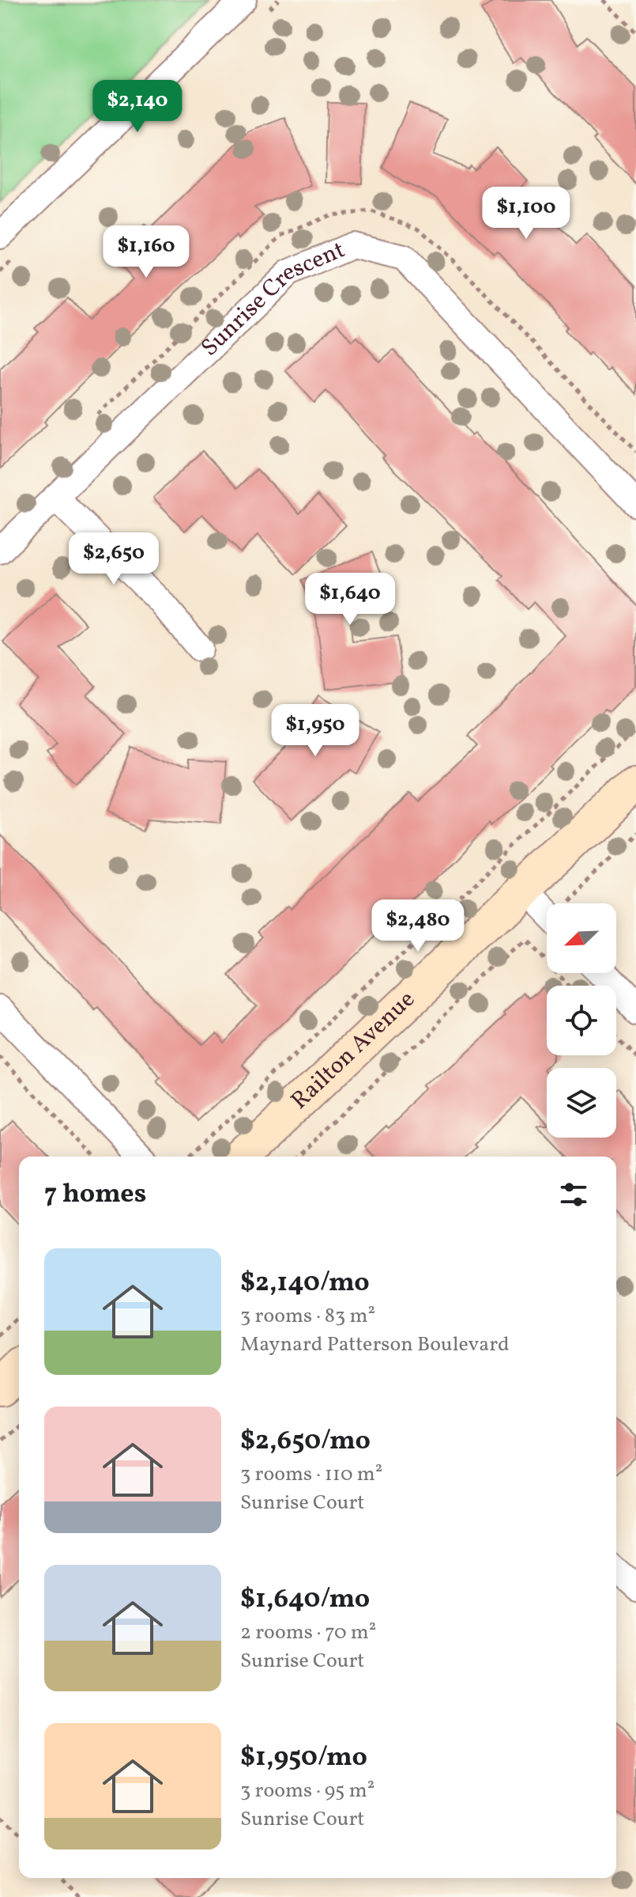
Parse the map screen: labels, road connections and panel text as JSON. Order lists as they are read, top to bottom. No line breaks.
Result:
{"streets":{"street":["Sunrise Crescent","Railton Avenue"]},"north":"bottom left","page":{"price":["$2,140","$1,100","$1,160","$2,650","$1,640","$1,950","$2,480"],"heading":"7 homes","list":[{"name":"$2,140/mo","note":"3 rooms · 83 m² · Maynard Patterson Boulevard"},{"name":"$2,650/mo","note":"3 rooms · 110 m² · Sunrise Court"},{"name":"$1,640/mo","note":"2 rooms · 70 m² · Sunrise Court"},{"name":"$1,950/mo","note":"3 rooms · 95 m² · Sunrise Court"}]}}
